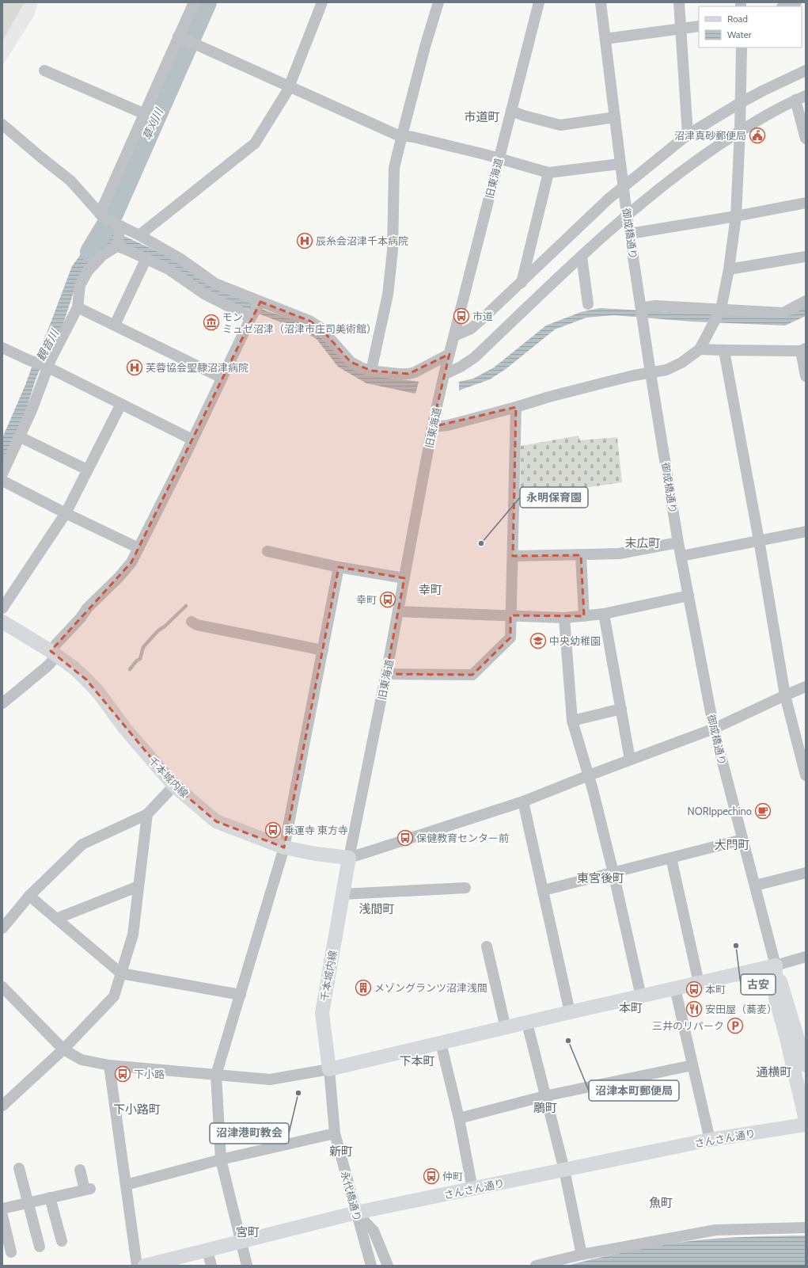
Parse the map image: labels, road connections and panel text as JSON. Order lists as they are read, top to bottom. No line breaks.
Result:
{"streets":{"main road":["千本城内線","さんさん通り"],"street":["旧東海道","御成橋通り","永代橋通り"]},"crossings":[["旧東海道","千本城内線"],["千本城内線","永代橋通り"],["さんさん通り","永代橋通り"]],"districts":["市道町","末広町","幸町","大門町","東宮後町","浅間町","本町","下本町","通横町","鵰町","下小路町","新町","魚町","宮町"],"water":["草刈川","観音川"],"places":{"public building":["沼津真砂郵便局"],"hospital":["辰糸会沼津千本病院","芙蓉協会聖隷沼津病院"],"bus stop":["市道","幸町","乗運寺 東方寺","保健教育センター前","本町","下小路","仲町"],"museum":["モン ミュゼ沼津（沼津市庄司美術館）"],"other":["永明保育園","古安","沼津本町郵便局","沼津港町教会"],"school or university":["中央幼稚園"],"cafe":["NORIppechino"],"building":["メゾングランツ沼津浅間"],"restaurant":["安田屋（蕎麦）"],"parking":["三井のリパーク"]},"legend":["Road","Water"]}
